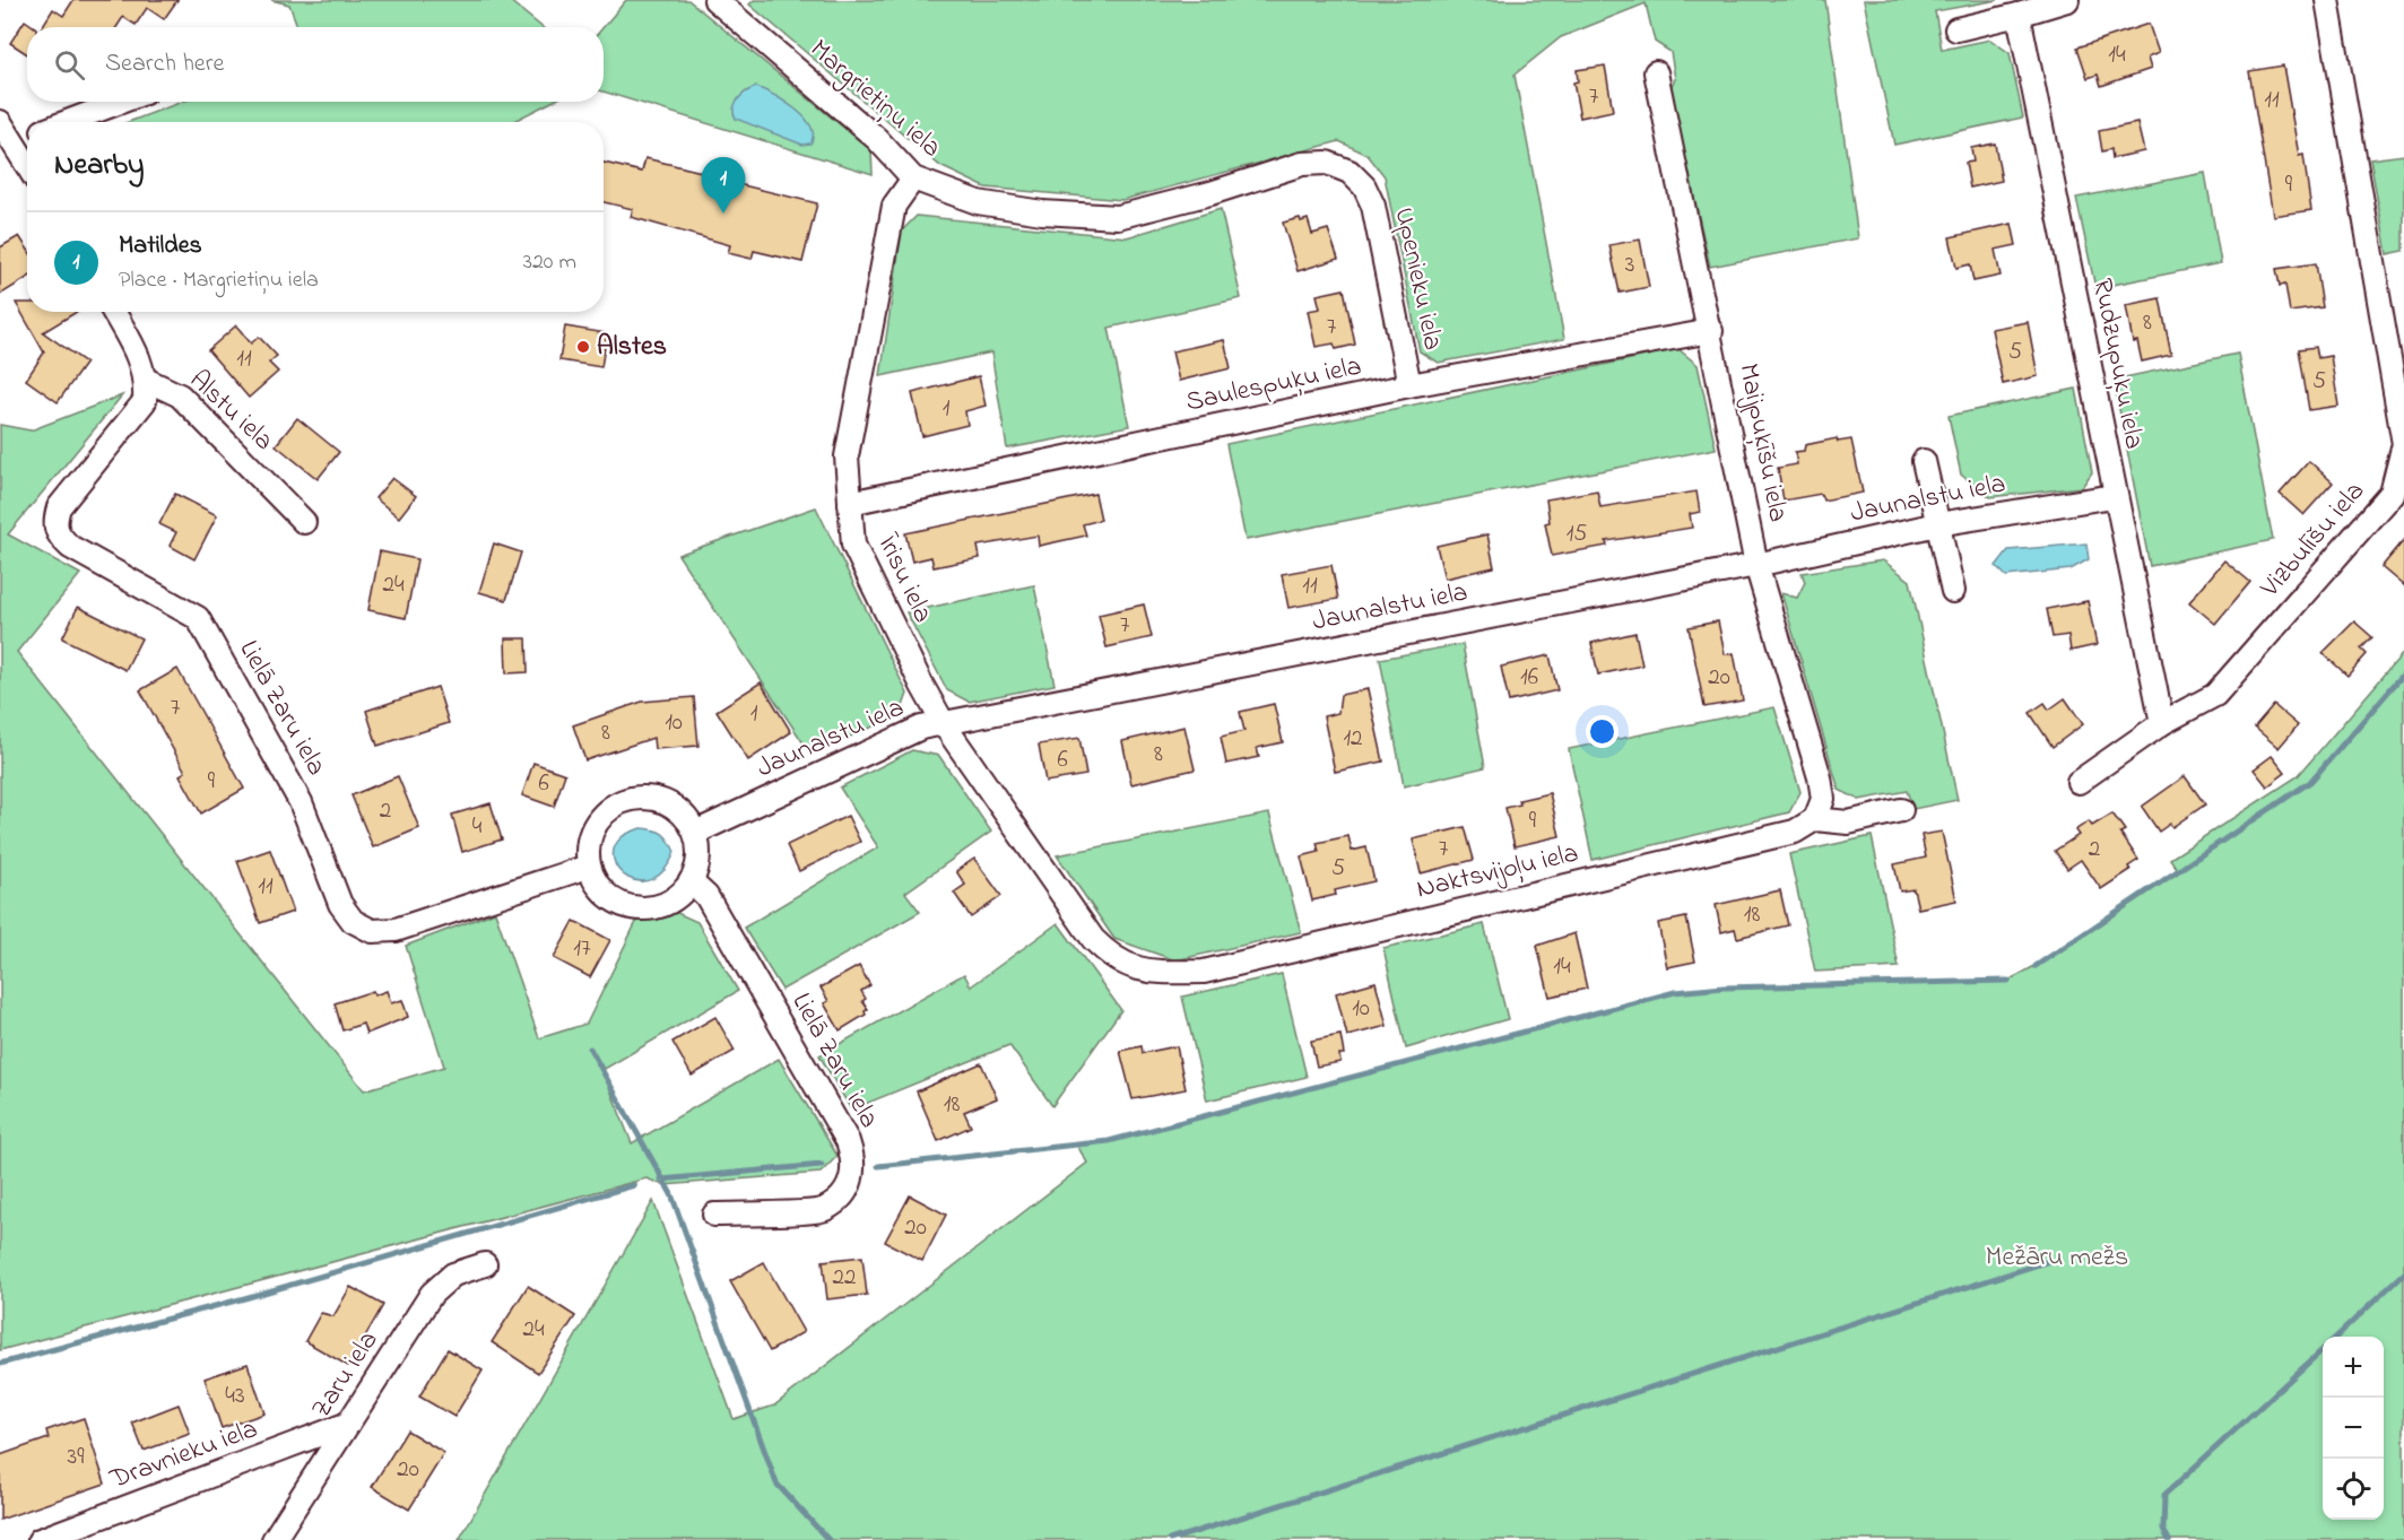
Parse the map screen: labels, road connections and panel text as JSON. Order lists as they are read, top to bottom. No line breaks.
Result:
{"streets":{"street":["Margrietiņu iela","Upenieku iela","Rudzupuķu iela","Saulespuķu iela","Alstu iela","Maijpuķīšu iela","Jaunalstu iela","Vizbulīšu iela","Īrisu iela","Lielā Zaru iela","Naktsvijoļu iela","Zaru iela","Dravnieku iela"]},"crossings":[["Margrietiņu iela","Upenieku iela"],["Margrietiņu iela","Īrisu iela"],["Upenieku iela","Saulespuķu iela"],["Rudzupuķu iela","Jaunalstu iela"],["Rudzupuķu iela","Vizbulīšu iela"],["Saulespuķu iela","Maijpuķīšu iela"],["Saulespuķu iela","Īrisu iela"],["Alstu iela","Lielā Zaru iela"],["Maijpuķīšu iela","Jaunalstu iela"],["Maijpuķīšu iela","Naktsvijoļu iela"],["Jaunalstu iela","Īrisu iela"],["Jaunalstu iela","Lielā Zaru iela"],["Īrisu iela","Naktsvijoļu iela"],["Zaru iela","Dravnieku iela"]],"parks":["Mežāru mežs"],"places":["Alstes"],"house_numbers":["14","7","11","9","3","8","7","5","11","5","1","15","24","11","7","16","20","7","1","10","8","12","8","6","9","6","2","9","4","7","2","5","11","18","17","14","10","18","20","22","24","43","39","20"],"page":{"search":"Search here","heading":"Nearby","pins":"1","list":[{"mark":"1","name":"Matildes","note":"Place · Margrietiņu iela","value":"320 m"}],"map_buttons":["+","−"]}}
